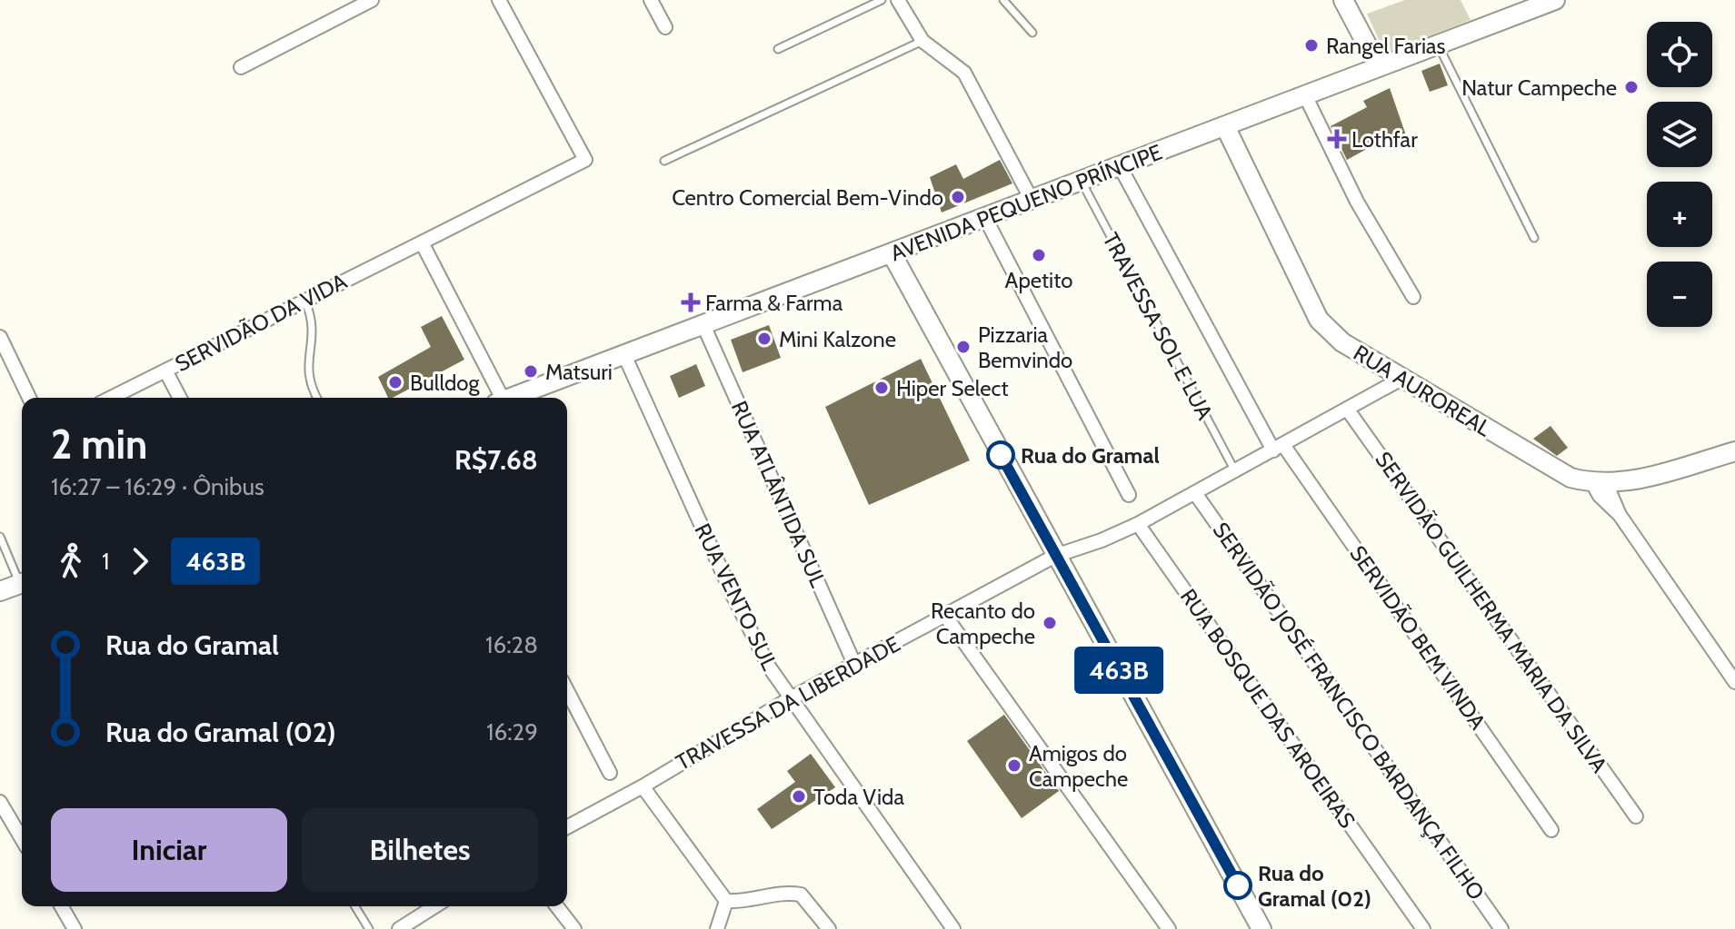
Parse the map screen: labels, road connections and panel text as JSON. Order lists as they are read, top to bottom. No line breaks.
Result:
{"streets":{"main road":["AVENIDA PEQUENO PRÍNCIPE","RUA AUROREAL"],"street":["SERVIDÃO DA VIDA","RUA ATLÂNTIDA SUL","RUA VENTO SUL","SERVIDÃO GUILHERMA MARIA DA SILVA","SERVIDÃO BEM VINDA","TRAVESSA DA LIBERDADE","RUA BOSQUE DAS AROEIRAS","SERVIDÃO JOSÉ FRANCISCO BARDANÇA FILHO"],"lane":["TRAVESSA SOL E LUA"]},"crossings":[["AVENIDA PEQUENO PRÍNCIPE","TRAVESSA SOL E LUA"],["AVENIDA PEQUENO PRÍNCIPE","RUA AUROREAL"],["AVENIDA PEQUENO PRÍNCIPE","RUA ATLÂNTIDA SUL"],["AVENIDA PEQUENO PRÍNCIPE","RUA VENTO SUL"],["AVENIDA PEQUENO PRÍNCIPE","SERVIDÃO BEM VINDA"],["TRAVESSA SOL E LUA","TRAVESSA DA LIBERDADE"],["RUA AUROREAL","TRAVESSA DA LIBERDADE"],["RUA ATLÂNTIDA SUL","TRAVESSA DA LIBERDADE"],["RUA VENTO SUL","TRAVESSA DA LIBERDADE"],["SERVIDÃO GUILHERMA MARIA DA SILVA","TRAVESSA DA LIBERDADE"],["SERVIDÃO BEM VINDA","TRAVESSA DA LIBERDADE"],["TRAVESSA DA LIBERDADE","RUA BOSQUE DAS AROEIRAS"],["TRAVESSA DA LIBERDADE","SERVIDÃO JOSÉ FRANCISCO BARDANÇA FILHO"]],"places":{"other":["Rangel Farias","Natur Campeche","Centro Comercial Bem-Vindo","Apetito","Mini Kalzone","Pizzaria Bemvindo","Matsuri","Bulldog","Hiper Select","Rua do Gramal","Recanto do Campeche","Amigos do Campeche","Toda Vida","Rua do Gramal (02)"],"health":["Lothfar","Farma & Farma"]},"lines":["bus line 463B"],"page":{"on_map":"463B","map_buttons":["+","−"],"heading":["2 min","16:27 – 16:29 · Ônibus","R$7.68"],"legs":["1","463B"],"list":[{"name":"Rua do Gramal","value":"16:28"},{"name":"Rua do Gramal (02)","value":"16:29"}],"buttons":["Iniciar","Bilhetes"]}}
